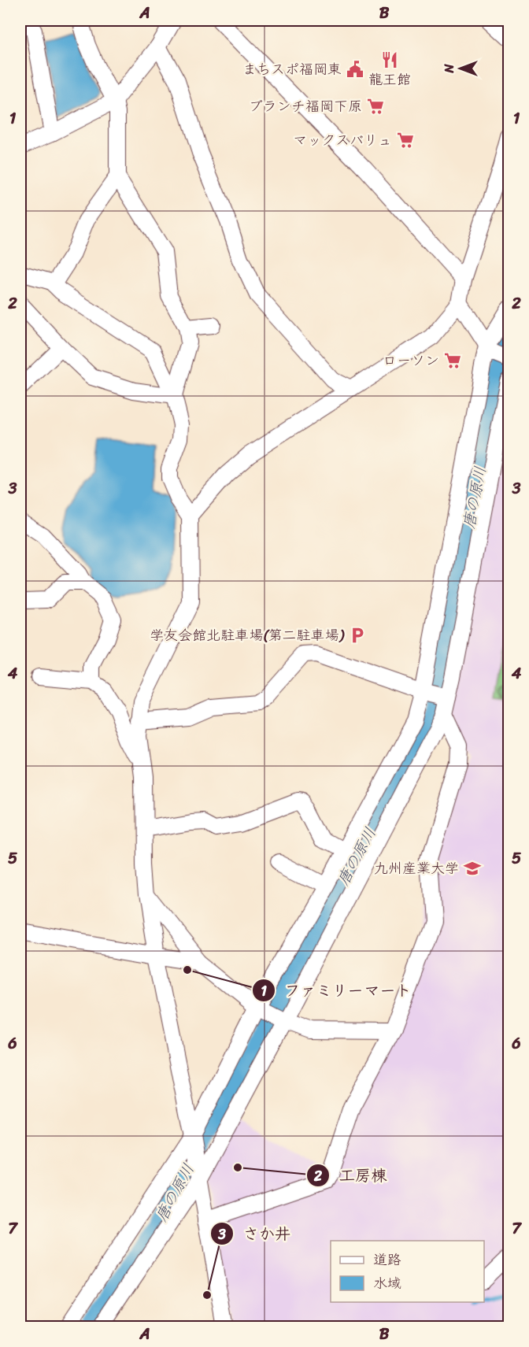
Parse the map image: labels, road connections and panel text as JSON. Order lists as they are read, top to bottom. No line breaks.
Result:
{"water":["唐の原川"],"places":{"restaurant":["龍王館"],"public building":["まちスポ福岡東"],"supermarket":["ブランチ福岡下原","マックスバリュ","ローソン"],"parking":["学友会館北駐車場(第二駐車場)"],"school or university":["九州産業大学"],"other":["ファミリーマート","工房棟","さか井"]},"legend":["道路","水域"],"north":"left","grid":{"columns":["A","B"],"rows":["1","2","3","4","5","6","7"]}}
